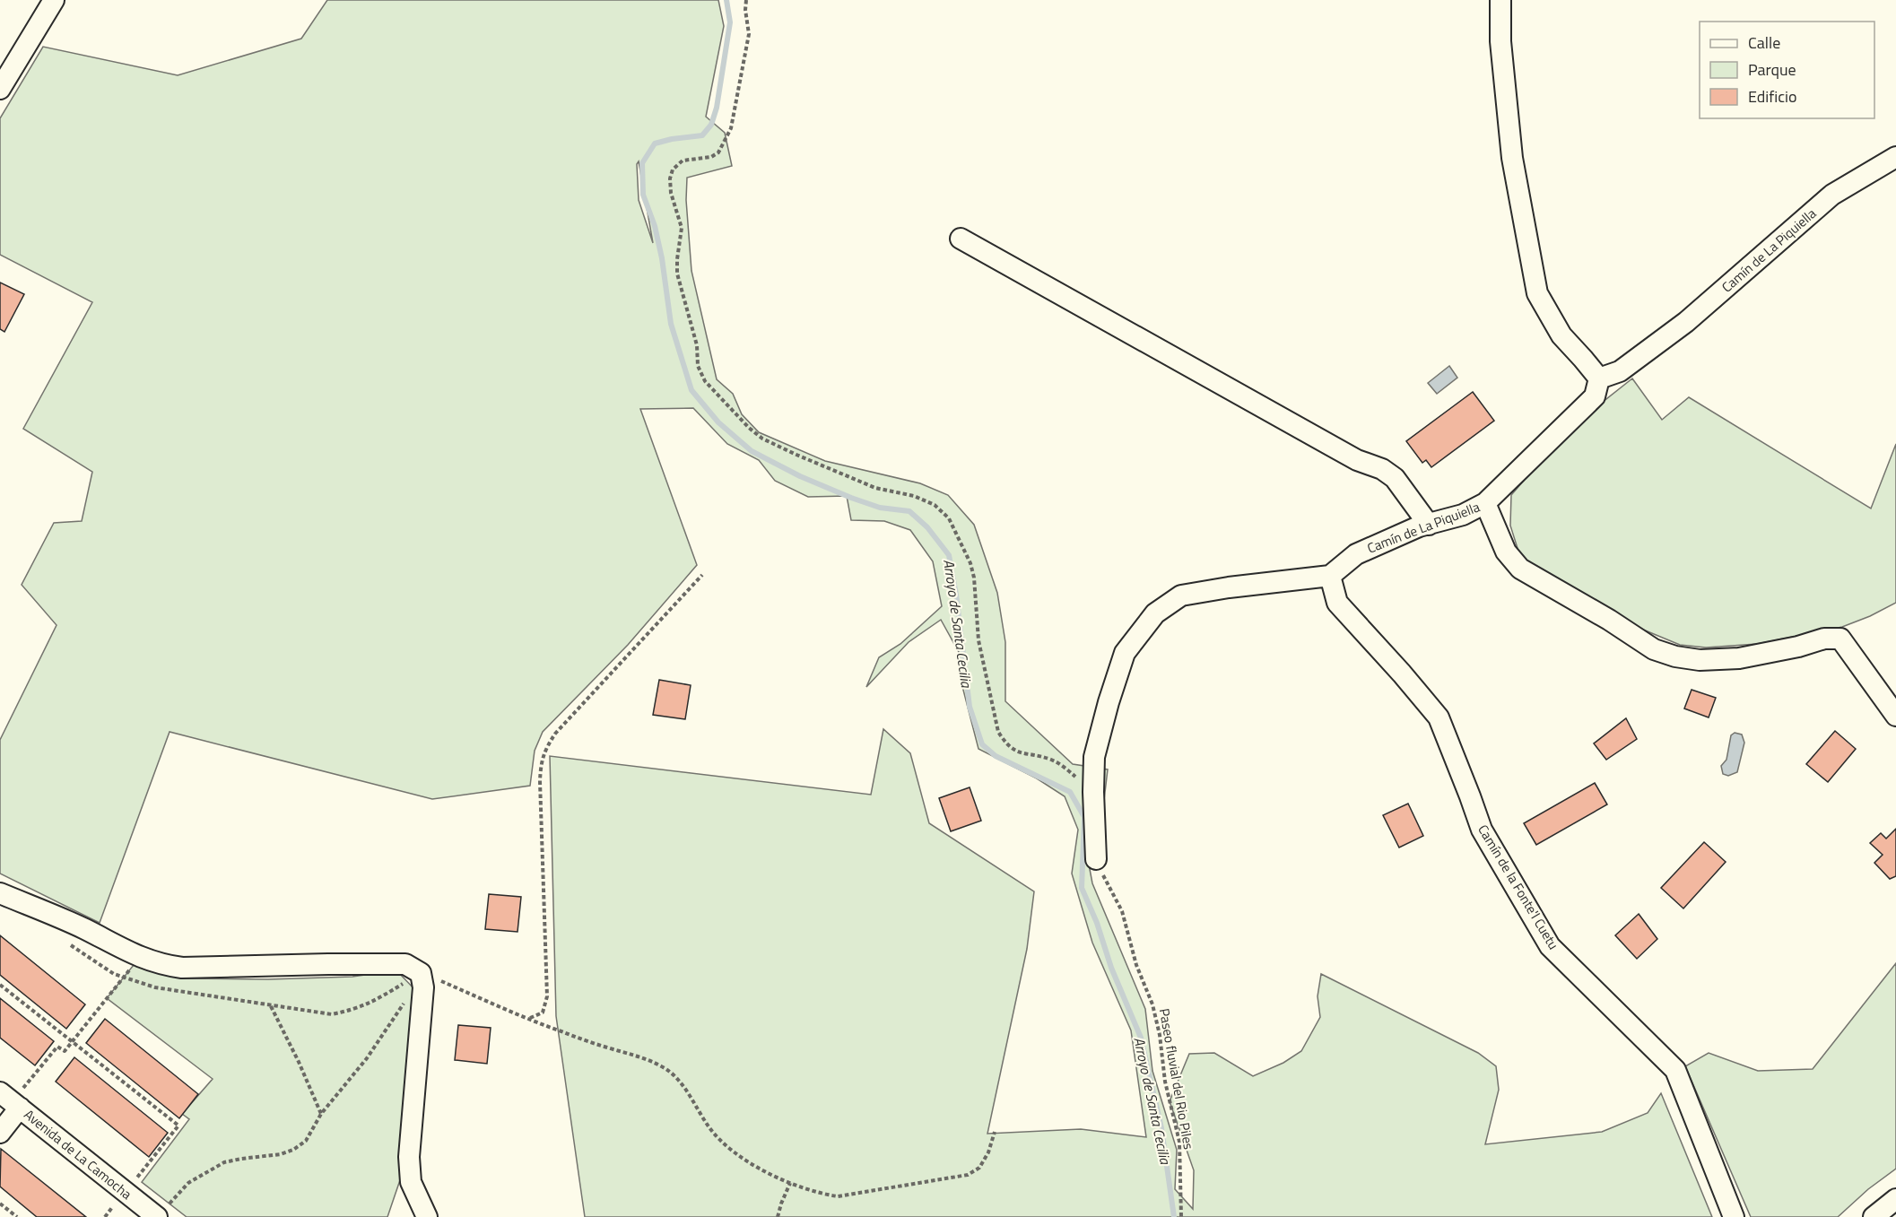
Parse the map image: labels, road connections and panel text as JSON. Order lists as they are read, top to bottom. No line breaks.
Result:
{"streets":{"street":["Camín de La Piquiella","Camín de la Fonte'l Cuetu","Avenida de La Camocha"],"path":["Paseo fluvial del Rio Piles"]},"crossings":[["Camín de La Piquiella","Camín de la Fonte'l Cuetu"]],"water":["Arroyo de Santa Cecilia"],"legend":["Calle","Parque","Edificio"]}
